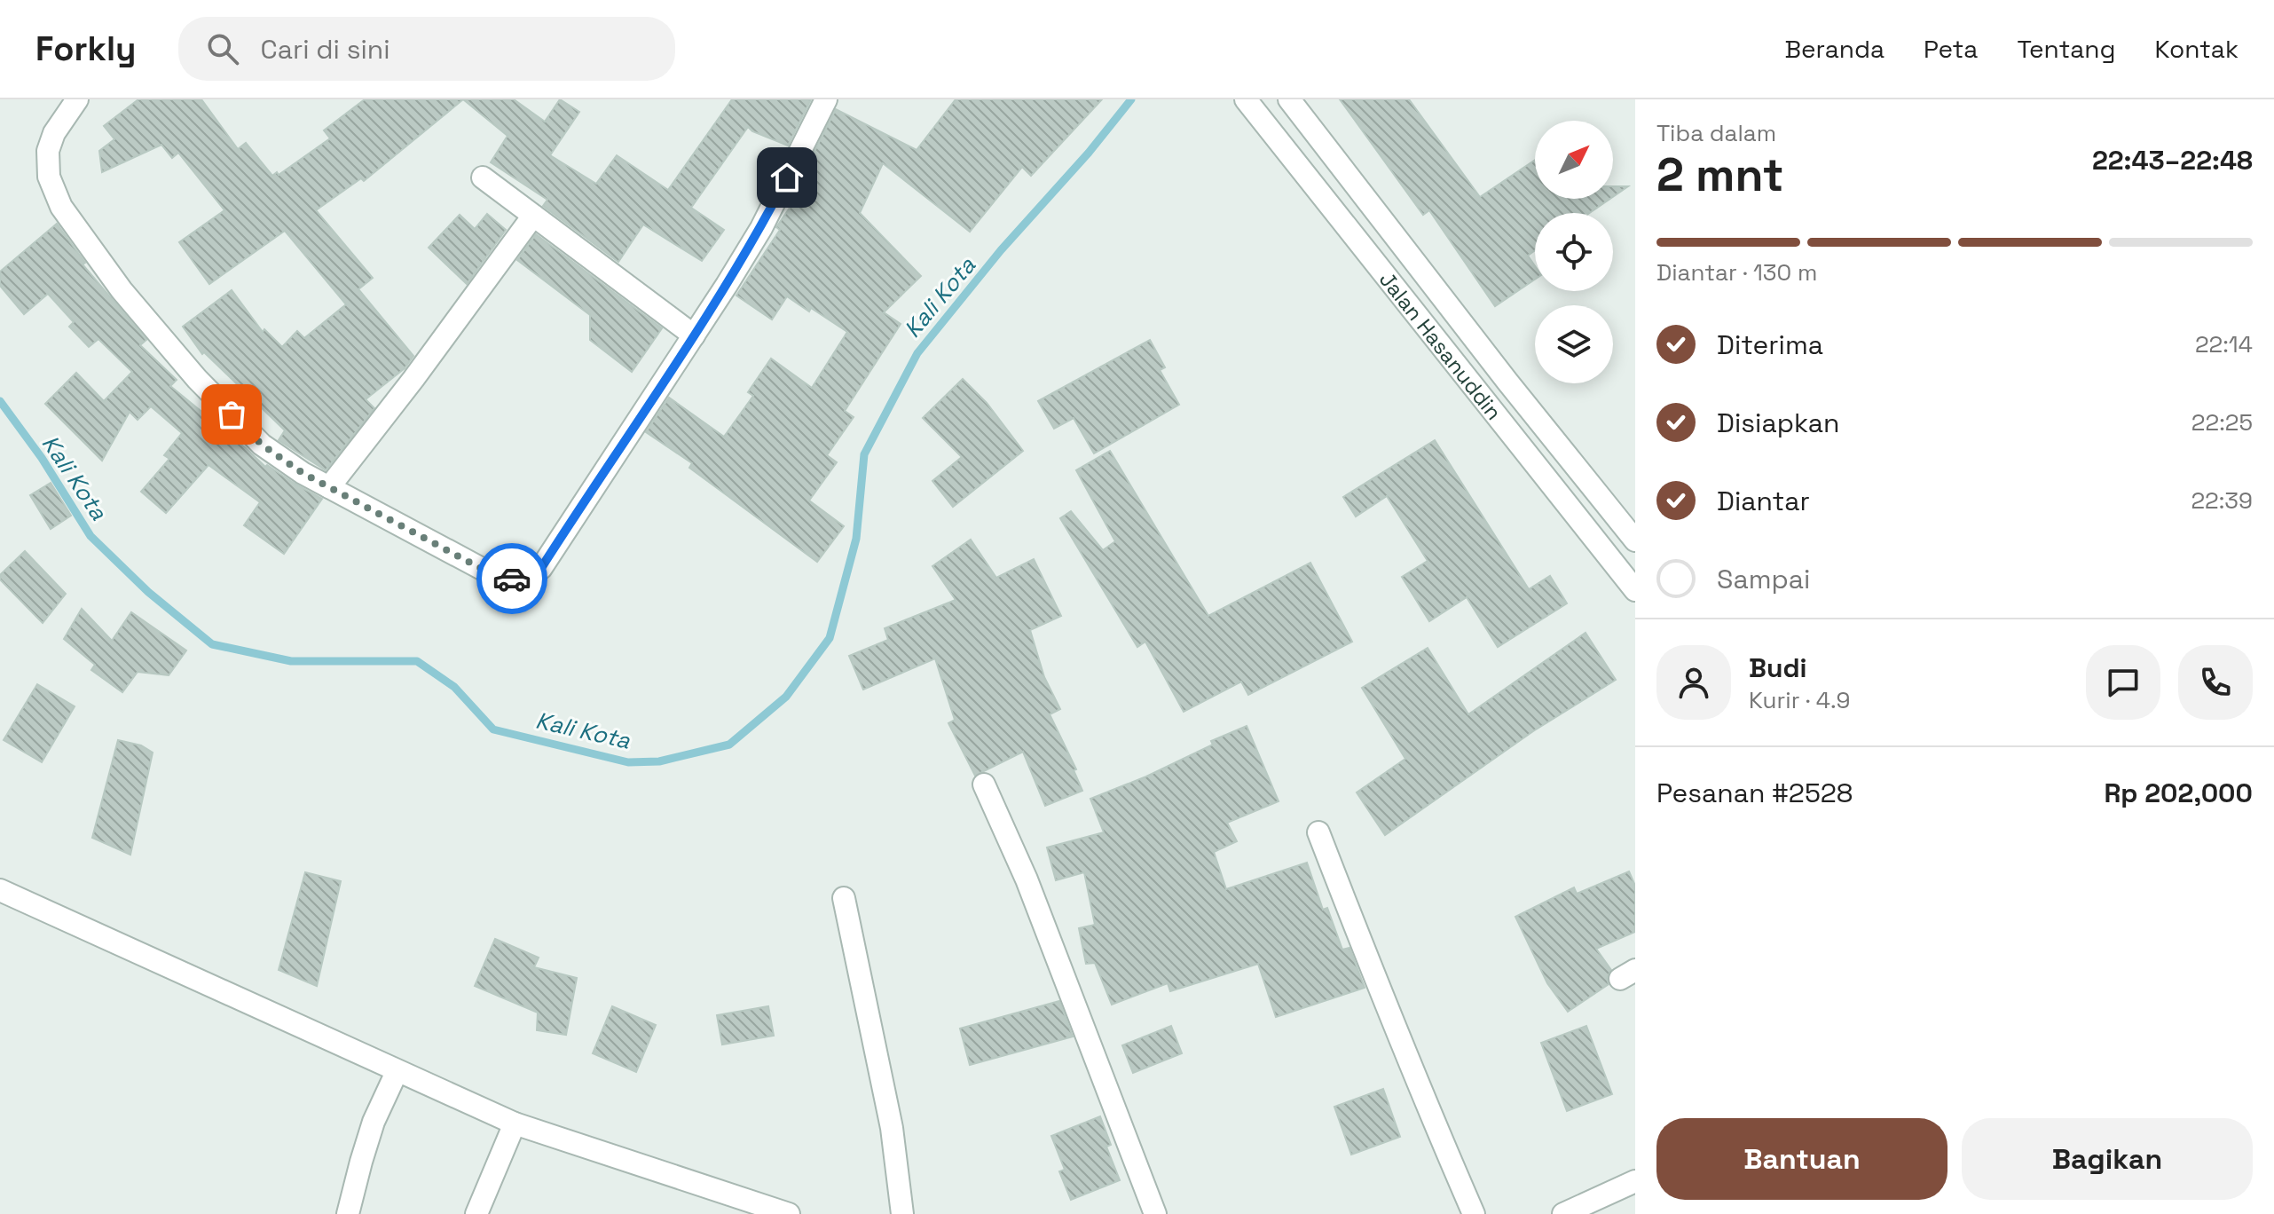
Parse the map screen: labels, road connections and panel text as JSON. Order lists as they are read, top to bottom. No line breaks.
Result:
{"streets":{"street":["Jalan Hasanuddin"]},"water":["Kali Kota"],"north":"top right","page":{"header":"Forkly","search":"Cari di sini","nav":["Beranda","Peta","Tentang","Kontak"],"heading":["2 mnt","Tiba dalam","22:43–22:48"],"panel":["Budi","Kurir · 4.9","Pesanan #2528","Rp 202,000"],"bar":"Diantar · 130 m","list":[["Diterima","22:14"],["Disiapkan","22:25"],["Diantar","22:39"],"Sampai"],"buttons":["Bantuan","Bagikan"]}}
